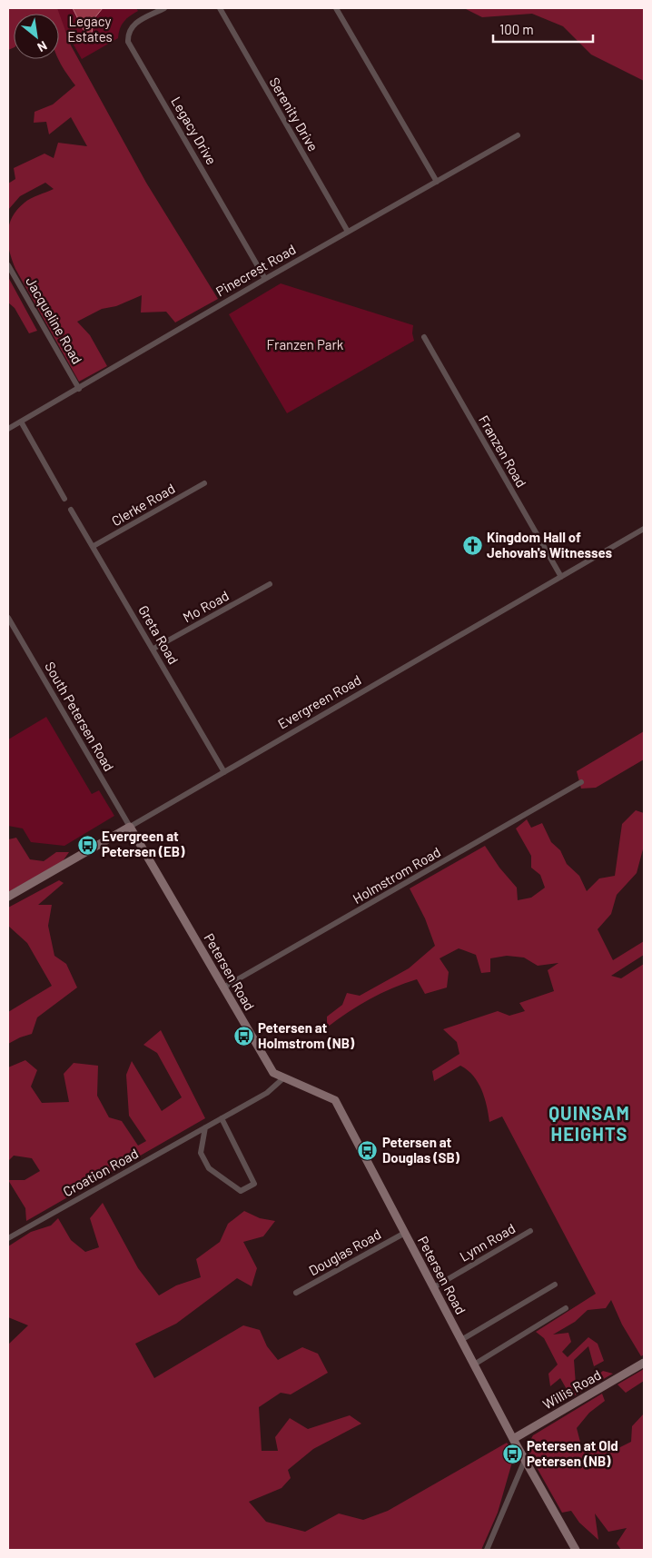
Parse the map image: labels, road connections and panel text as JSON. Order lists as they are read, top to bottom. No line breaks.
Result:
{"streets":{"street":["Serenity Drive","Legacy Drive","Pinecrest Road","Jacqueline Road","Franzen Road","Clerke Road","Mo Road","Greta Road","Evergreen Road","South Petersen Road","Holmstrom Road","Petersen Road","Croation Road","Lynn Road","Douglas Road","Willis Road"]},"crossings":[["Serenity Drive","Pinecrest Road"],["Legacy Drive","Pinecrest Road"],["Pinecrest Road","Jacqueline Road"],["Franzen Road","Evergreen Road"],["Clerke Road","Greta Road"],["Mo Road","Greta Road"],["Greta Road","Evergreen Road"],["Evergreen Road","South Petersen Road"],["Evergreen Road","Petersen Road"],["South Petersen Road","Petersen Road"],["Holmstrom Road","Petersen Road"],["Petersen Road","Croation Road"],["Petersen Road","Lynn Road"],["Petersen Road","Douglas Road"],["Petersen Road","Willis Road"]],"districts":["QUINSAM HEIGHTS"],"parks":["Legacy Estates","Franzen Park"],"places":{"church":["Kingdom Hall of Jehovah's Witnesses"],"bus stop":["Evergreen at Petersen (EB)","Petersen at Holmstrom (NB)","Petersen at Douglas (SB)","Petersen at Old Petersen (NB)"]},"scale_bar":"100 m","north":"bottom right"}
